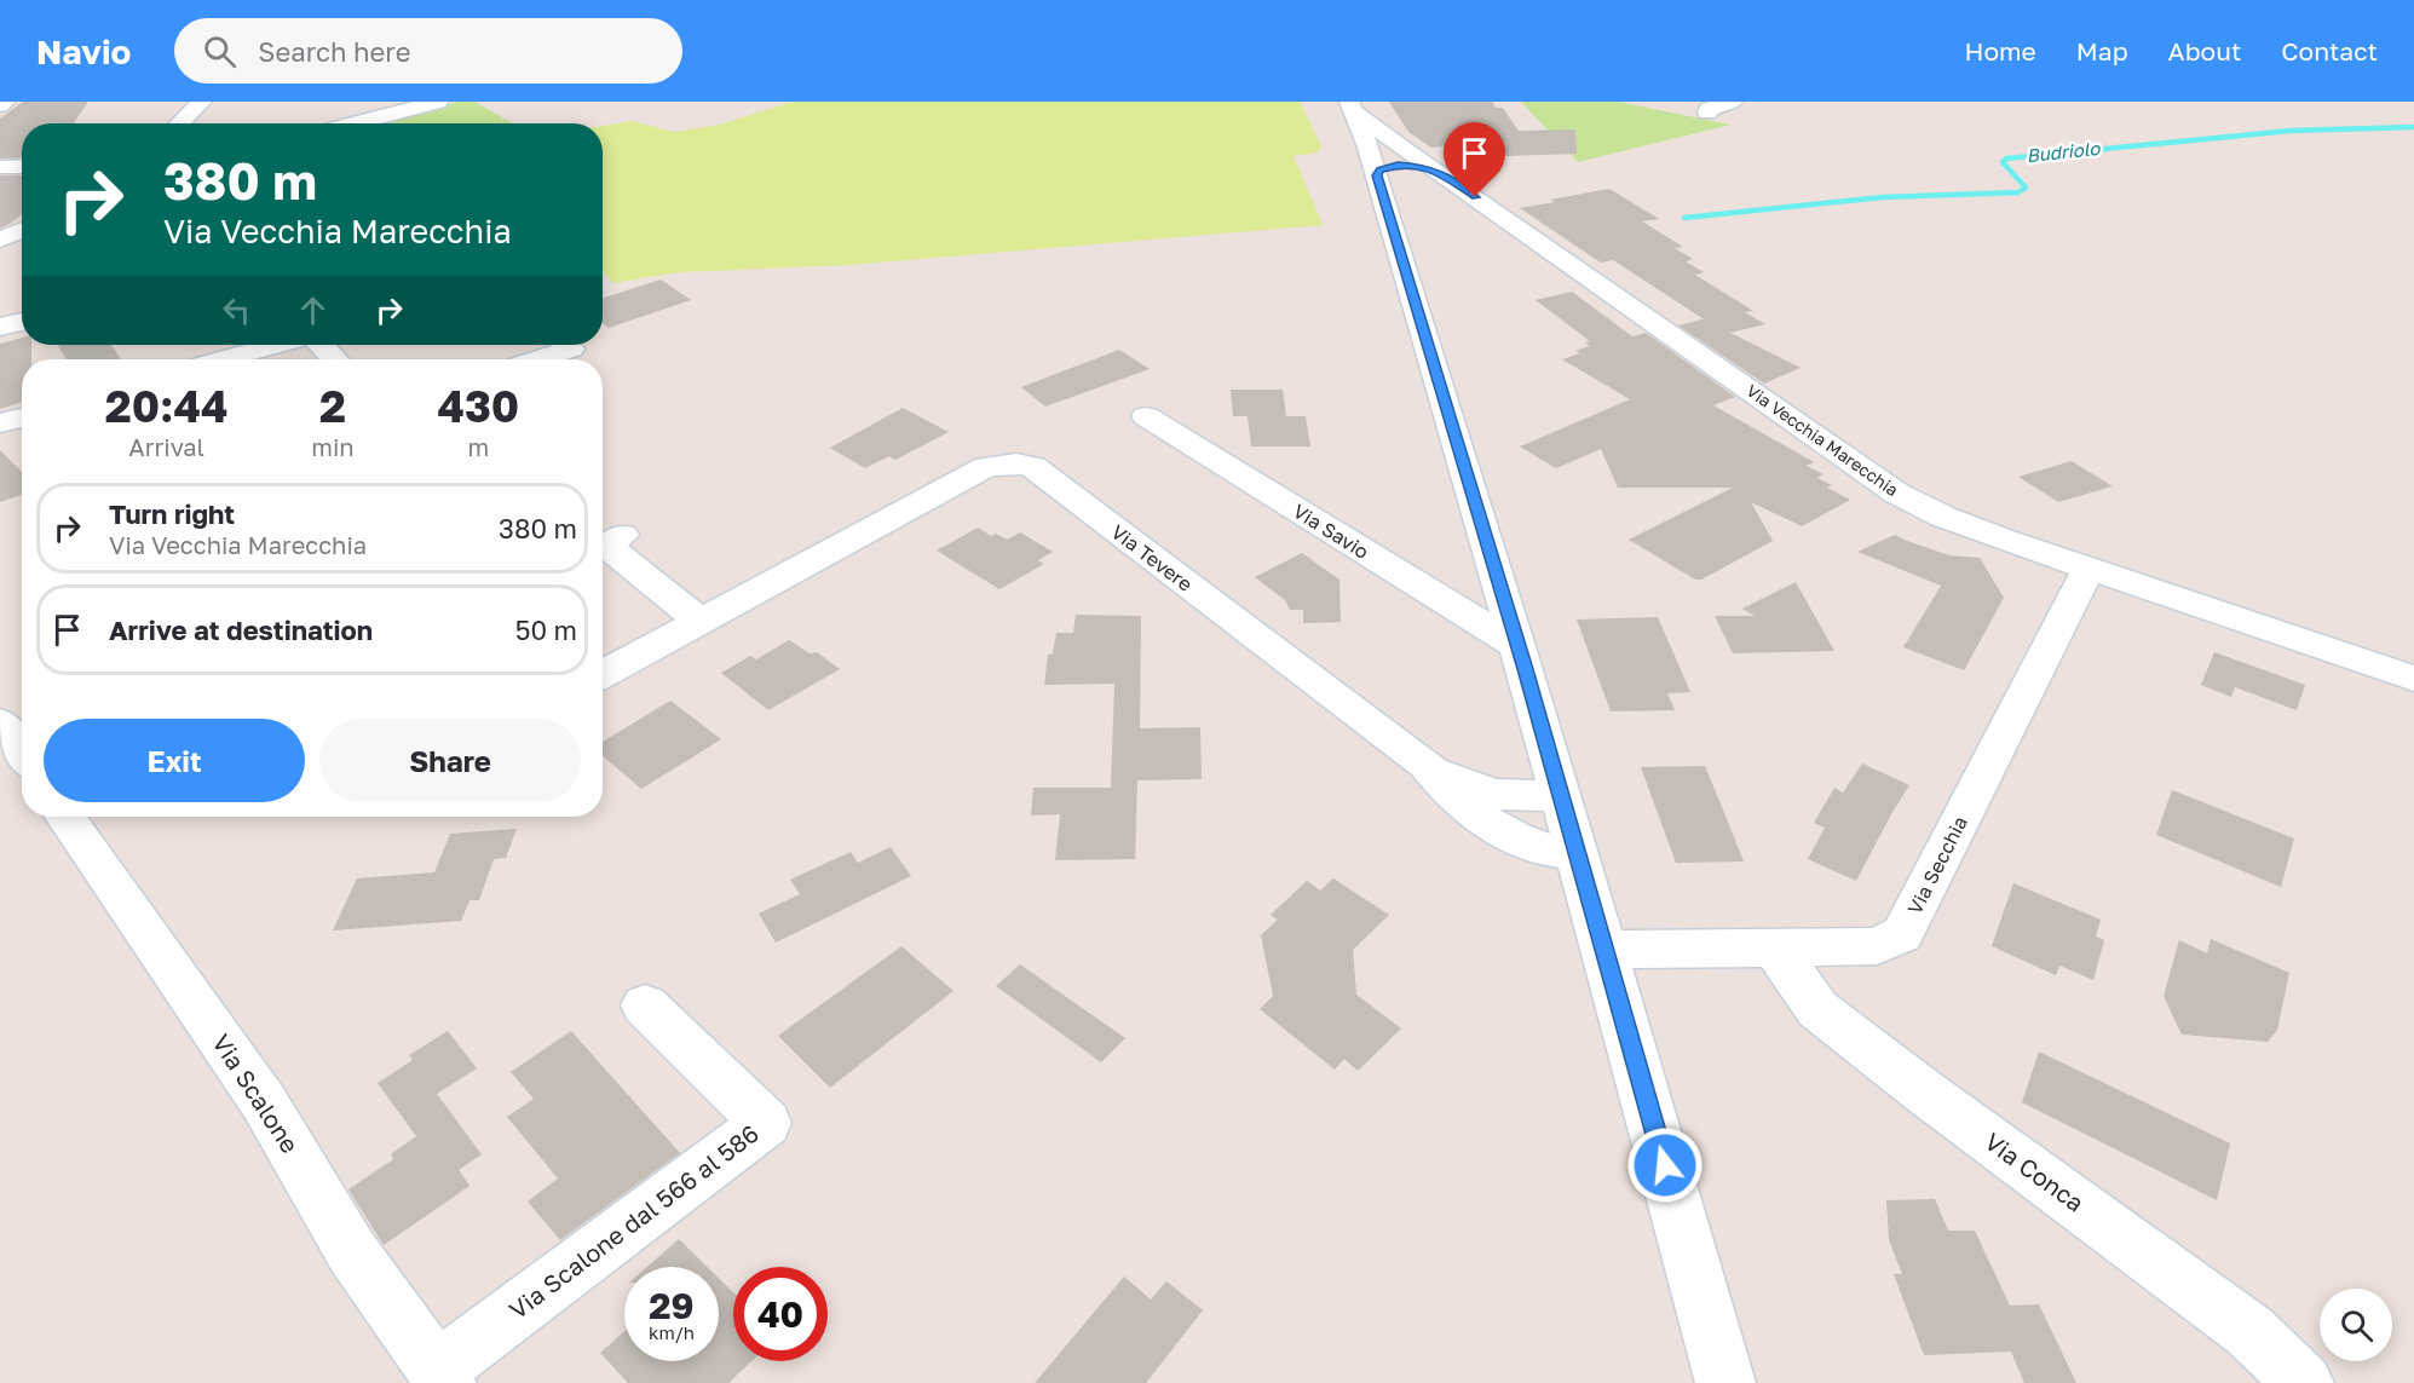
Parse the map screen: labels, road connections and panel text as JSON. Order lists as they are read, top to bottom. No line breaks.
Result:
{"streets":{"street":["Via Vecchia Marecchia","Via Savio","Via Tevere","Via Secchia","Via Scalone","Via Conca","Via Scalone dal 566 al 586"]},"crossings":[["Via Vecchia Marecchia","Via Secchia"],["Via Secchia","Via Conca"],["Via Scalone","Via Scalone dal 566 al 586"]],"water":["Budriolo"],"page":{"header":"Navio","search":"Search here","nav":["Home","Map","About","Contact"],"turn":["380 m","Via Vecchia Marecchia"],"eta":["20:44","Arrival","2","min","430","m"],"list":[{"name":"Turn right","note":"Via Vecchia Marecchia","value":"380 m"},{"name":"Arrive at destination","value":"50 m"}],"buttons":["Exit","Share"],"speed":"29 km/h","limit":"40"}}
